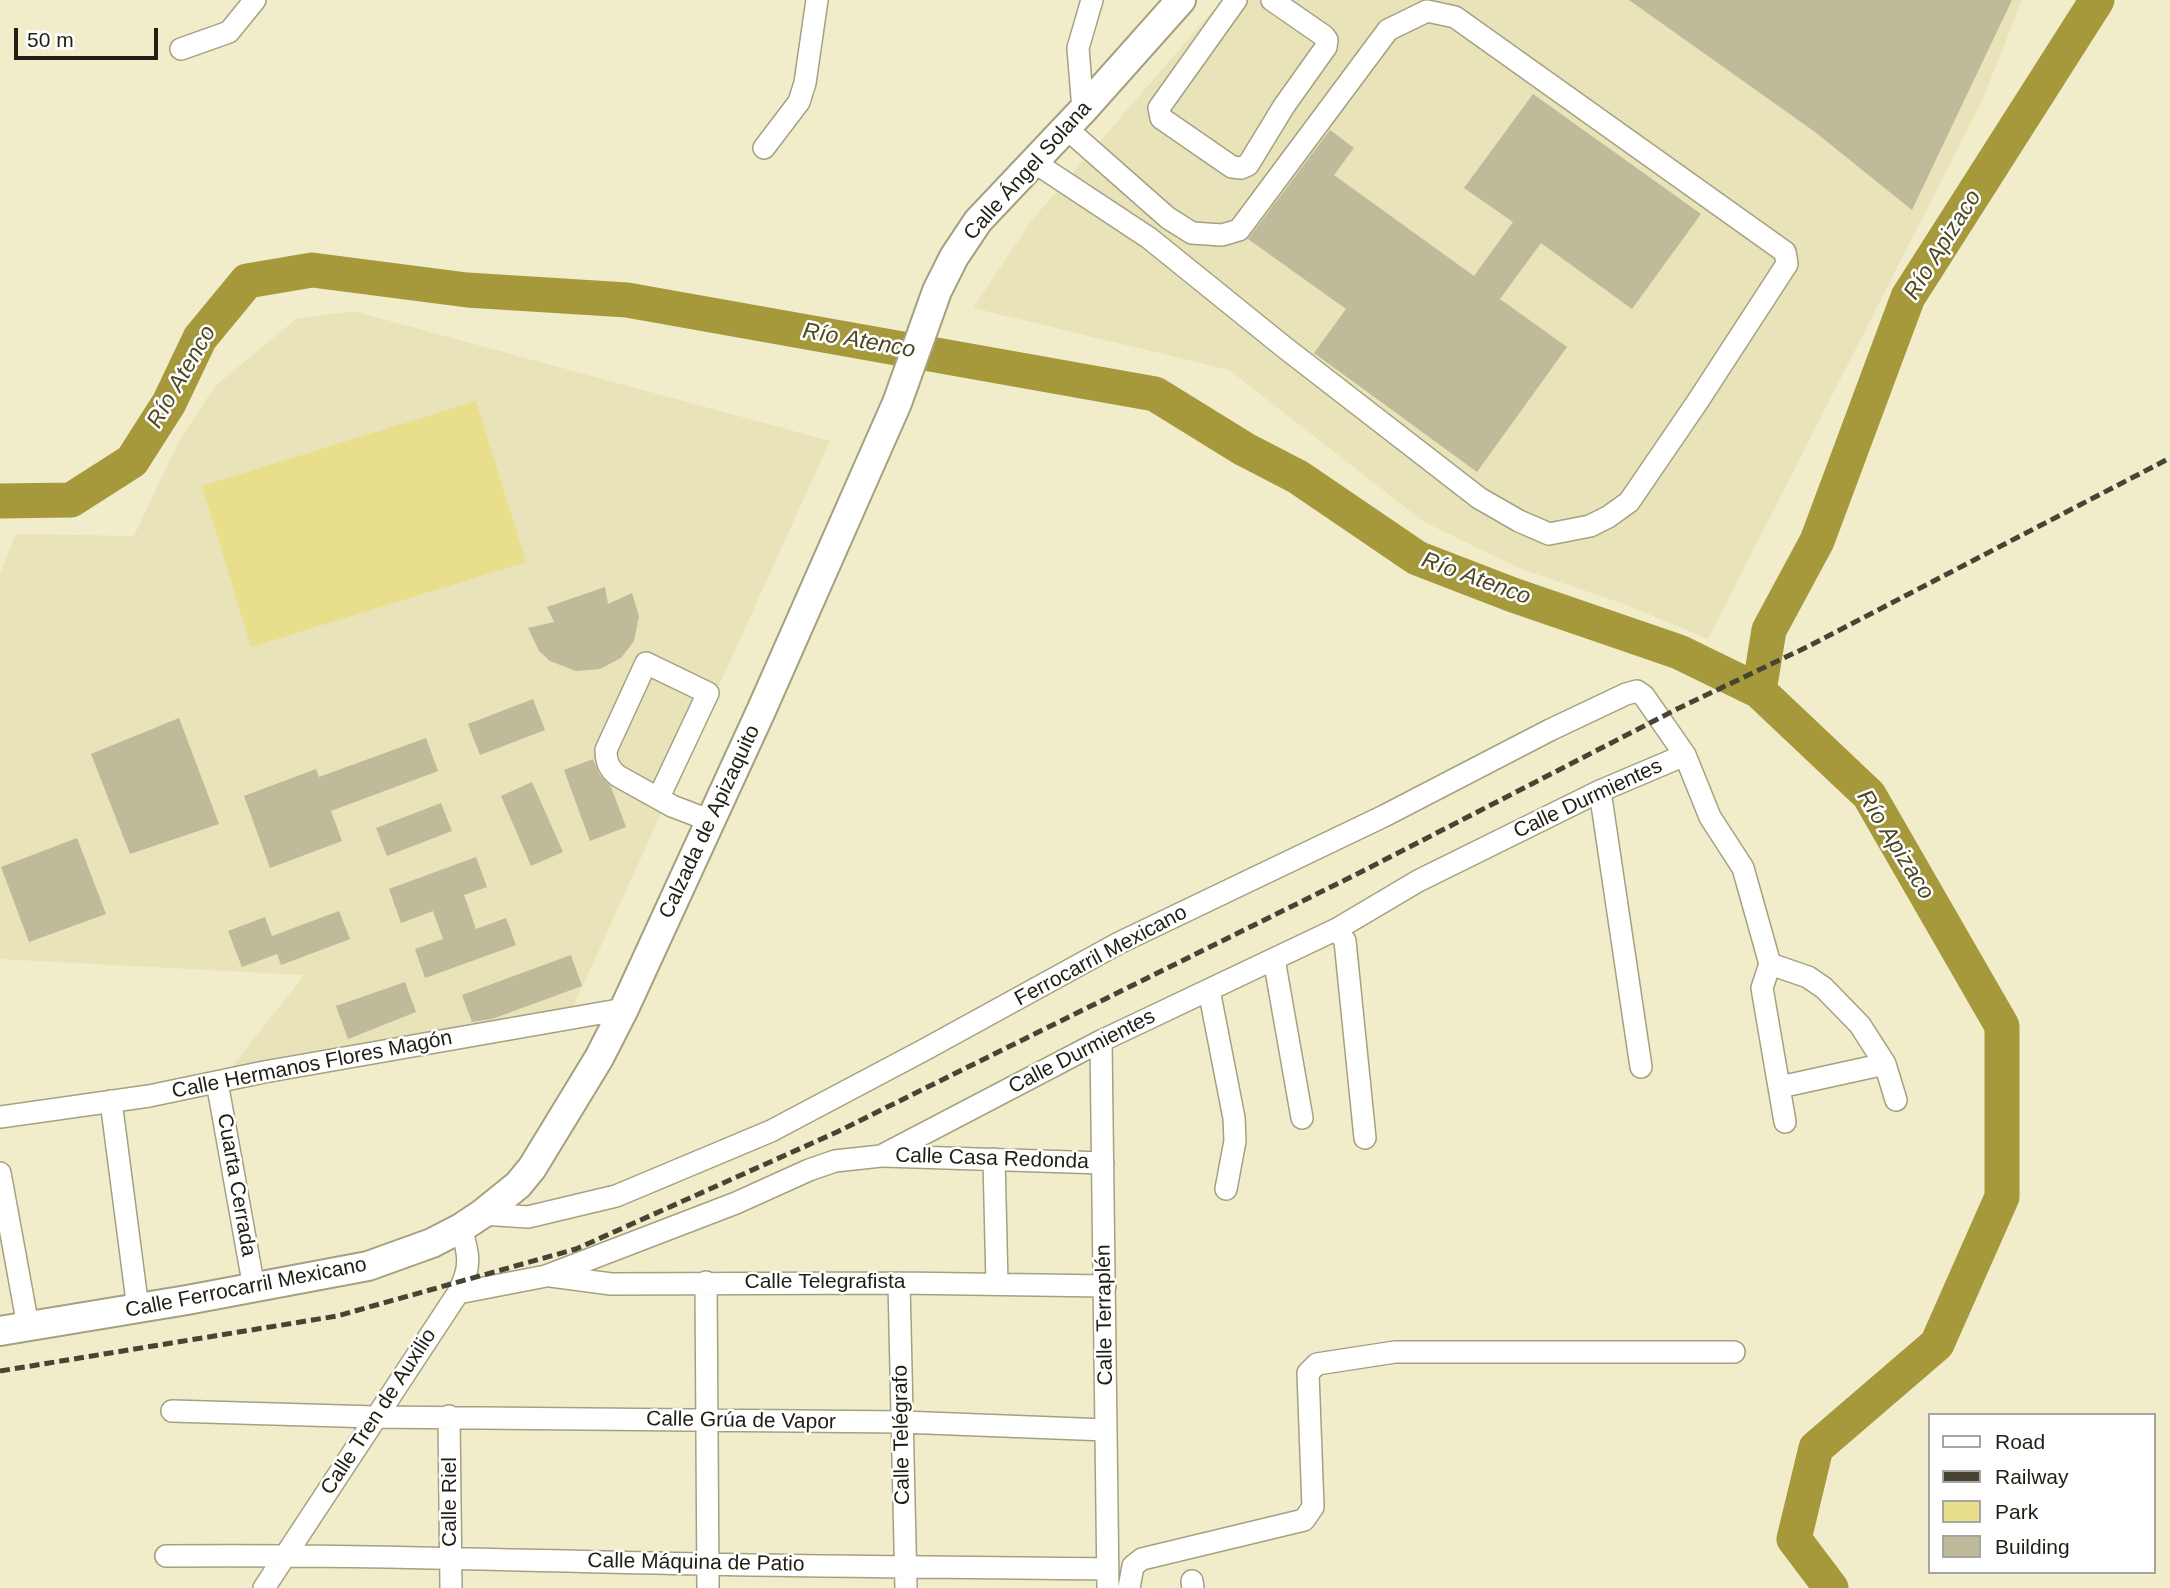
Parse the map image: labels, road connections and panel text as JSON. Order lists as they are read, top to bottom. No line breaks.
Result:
{"streets":{"main road":["Calle Ángel Solana","Calzada de Apizaquito","Calle Ferrocarril Mexicano"],"street":["Calle Durmientes","Ferrocarril Mexicano","Calle Hermanos Flores Magón","Calle Casa Redonda","Cuarta Cerrada","Calle Telegrafista","Calle Terraplén","Calle Tren de Auxilio","Calle Grúa de Vapor","Calle Telégrafo","Calle Riel","Calle Máquina de Patio"]},"crossings":[["Calle Ángel Solana","Calzada de Apizaquito"],["Calle Durmientes","Ferrocarril Mexicano"],["Calle Durmientes","Calle Casa Redonda"],["Calle Durmientes","Calle Telegrafista"],["Calle Durmientes","Calle Terraplén"],["Calle Durmientes","Calle Tren de Auxilio"],["Calzada de Apizaquito","Ferrocarril Mexicano"],["Calzada de Apizaquito","Calle Hermanos Flores Magón"],["Calzada de Apizaquito","Calle Ferrocarril Mexicano"],["Calzada de Apizaquito","Calle Tren de Auxilio"],["Ferrocarril Mexicano","Calle Ferrocarril Mexicano"],["Ferrocarril Mexicano","Calle Tren de Auxilio"],["Calle Hermanos Flores Magón","Cuarta Cerrada"],["Calle Casa Redonda","Calle Terraplén"],["Cuarta Cerrada","Calle Ferrocarril Mexicano"],["Calle Telegrafista","Calle Terraplén"],["Calle Telegrafista","Calle Telégrafo"],["Calle Ferrocarril Mexicano","Calle Tren de Auxilio"],["Calle Terraplén","Calle Grúa de Vapor"],["Calle Terraplén","Calle Máquina de Patio"],["Calle Tren de Auxilio","Calle Grúa de Vapor"],["Calle Tren de Auxilio","Calle Máquina de Patio"],["Calle Grúa de Vapor","Calle Telégrafo"],["Calle Grúa de Vapor","Calle Riel"],["Calle Telégrafo","Calle Máquina de Patio"],["Calle Riel","Calle Máquina de Patio"]],"water":["Río Apizaco","Río Atenco"],"legend":["Road","Railway","Park","Building"],"scale_bar":"50 m"}
